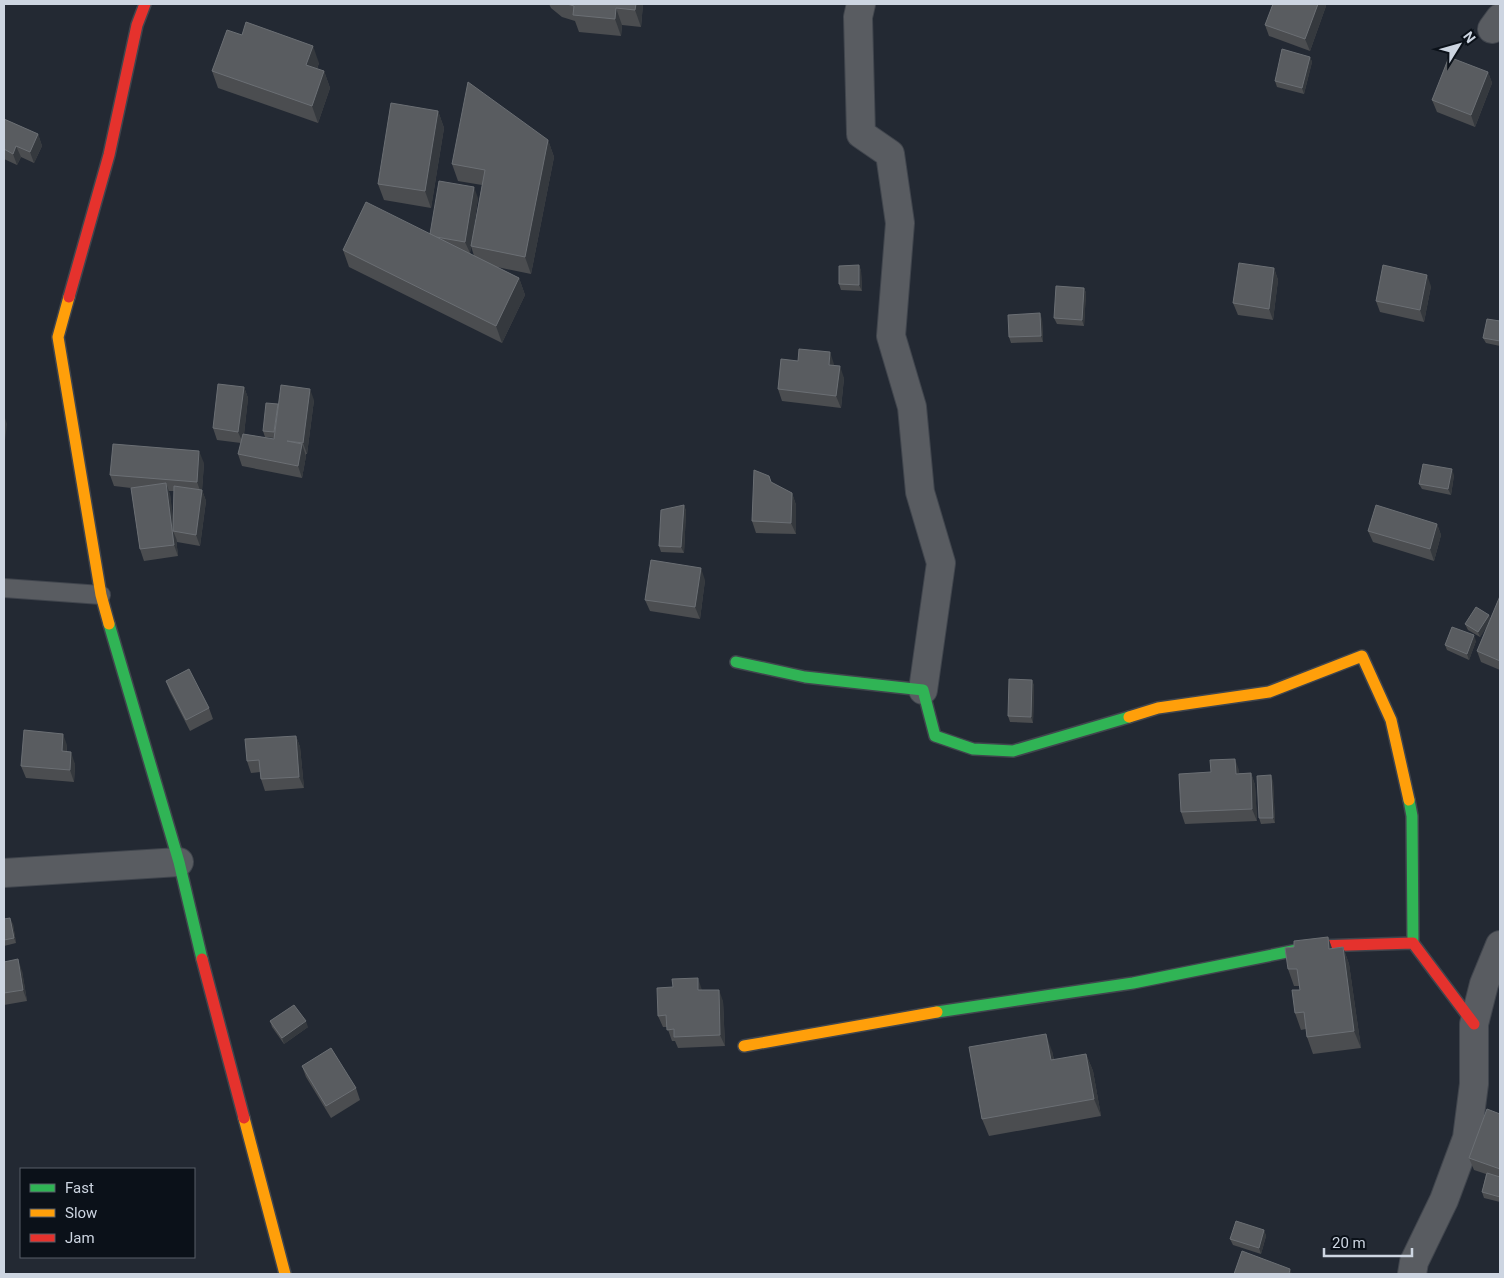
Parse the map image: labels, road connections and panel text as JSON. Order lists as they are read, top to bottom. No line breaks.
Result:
{"legend":["Fast","Slow","Jam"],"scale_bar":"20 m","north":"top right"}
